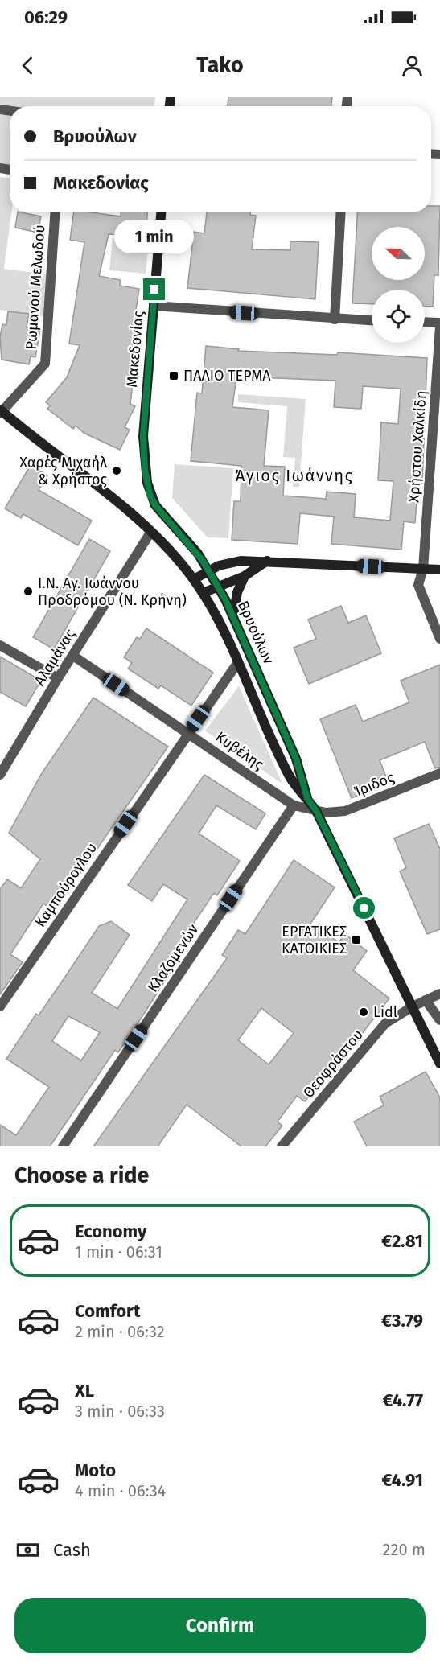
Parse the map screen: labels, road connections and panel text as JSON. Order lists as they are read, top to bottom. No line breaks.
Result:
{"streets":{"main road":["Μακεδονίας","Βρυούλων"],"street":["Ρωμανού Μελωδού","Χρήστου Χαλκίδη","Αλαμάνας","Κυβέλης","Ίριδος","Καμπούρογλου","Κλαζομενών","Θεοφράστου"]},"crossings":[["Ρωμανού Μελωδού","Βρυούλων"],["Μακεδονίας","Βρυούλων"],["Βρυούλων","Αλαμάνας"],["Βρυούλων","Ίριδος"],["Βρυούλων","Καμπούρογλου"],["Βρυούλων","Θεοφράστου"],["Αλαμάνας","Κυβέλης"],["Κυβέλης","Καμπούρογλου"],["Κυβέλης","Κλαζομενών"]],"districts":["Άγιος Ιωάννης"],"places":{"transit":["ΠΑΛΙΟ ΤΕΡΜΑ","ΕΡΓΑΤΙΚΕΣ ΚΑΤΟΙΚΙΕΣ"],"other":["Χαρές Μιχαήλ & Χρήστος","Ι.Ν. Αγ. Ιωάννου Προδρόμου (Ν. Κρήνη)","Lidl"]},"north":"left","page":{"status":"06:29","header":"Tako","banner":["Βρυούλων","Μακεδονίας"],"bubble":"1 min","heading":"Choose a ride","list":[{"name":"Economy","note":"1 min · 06:31","value":"€2.81"},{"name":"Comfort","note":"2 min · 06:32","value":"€3.79"},{"name":"XL","note":"3 min · 06:33","value":"€4.77"},{"name":"Moto","note":"4 min · 06:34","value":"€4.91"}],"pay":["Cash","220 m"],"buttons":"Confirm"}}
